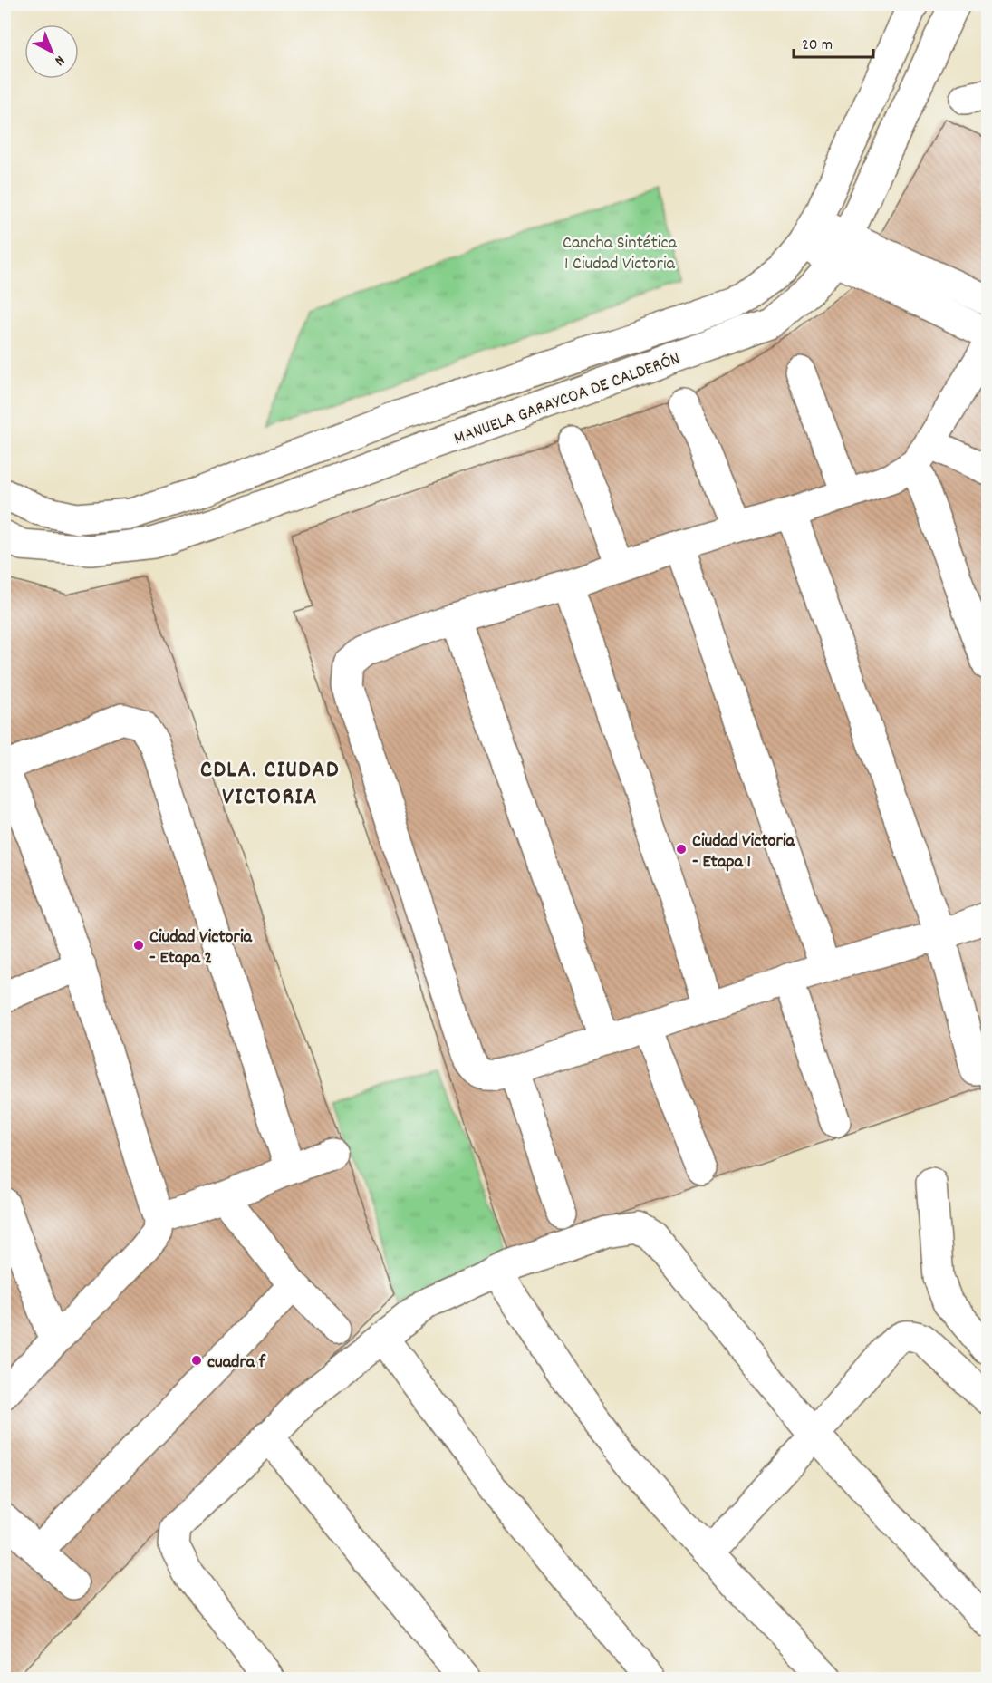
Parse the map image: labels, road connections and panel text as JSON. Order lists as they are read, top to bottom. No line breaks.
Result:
{"streets":{"street":["MANUELA GARAYCOA DE CALDERÓN"]},"districts":["CDLA. CIUDAD VICTORIA"],"parks":["Cancha Sintética 1 Ciudad Victoria"],"places":["Ciudad Victoria - Etapa 1","Ciudad Victoria - Etapa 2","cuadra f"],"scale_bar":"20 m","north":"bottom right"}
